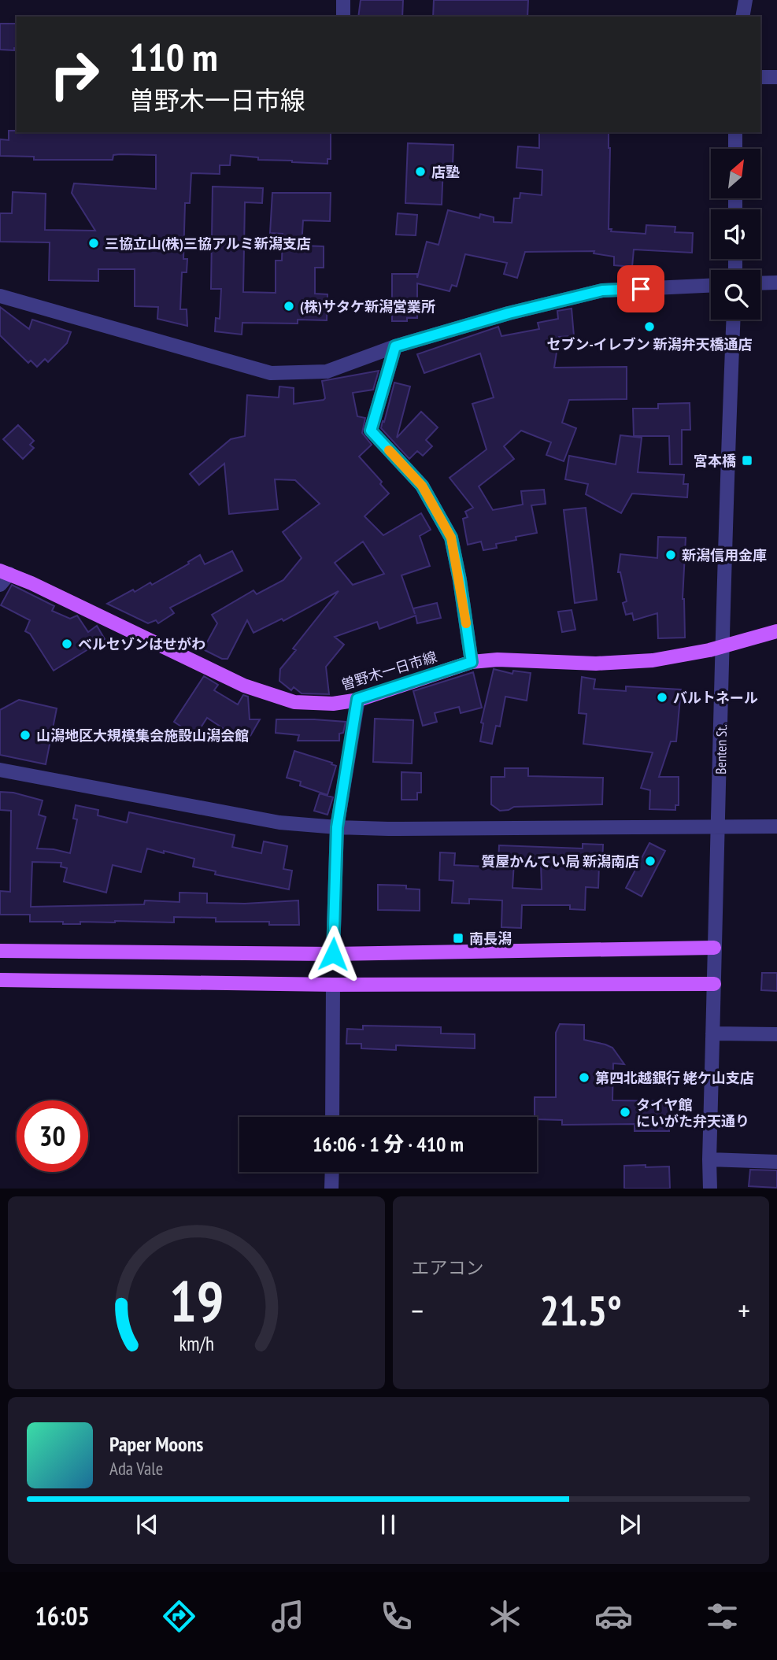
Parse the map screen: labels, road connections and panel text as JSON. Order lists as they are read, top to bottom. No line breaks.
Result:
{"streets":{"main road":["曽野木一日市線"],"street":["Benten St."]},"crossings":[["曽野木一日市線","Benten St."]],"places":{"other":["店塾","三協立山(株)三協アルミ新潟支店","(株)サタケ新潟営業所","セブン-イレブン 新潟弁天橋通店","新潟信用金庫","ベルセゾンはせがわ","バルトネール","山潟地区大規模集会施設山潟会館","質屋かんてい局 新潟南店","第四北越銀行 姥ケ山支店","タイヤ館 にいがた弁天通り"],"transit":["宮本橋","南長潟"]},"north":"top right","page":{"turn":["110 m","曽野木一日市線"],"limit":"30","trip":"16:06 · 1 分 · 410 m","tile":"エアコン","heat":["−","21.5°","+"],"song":["Paper Moons","Ada Vale"],"tabs":"16:05","gauge":["19","km/h"]}}
